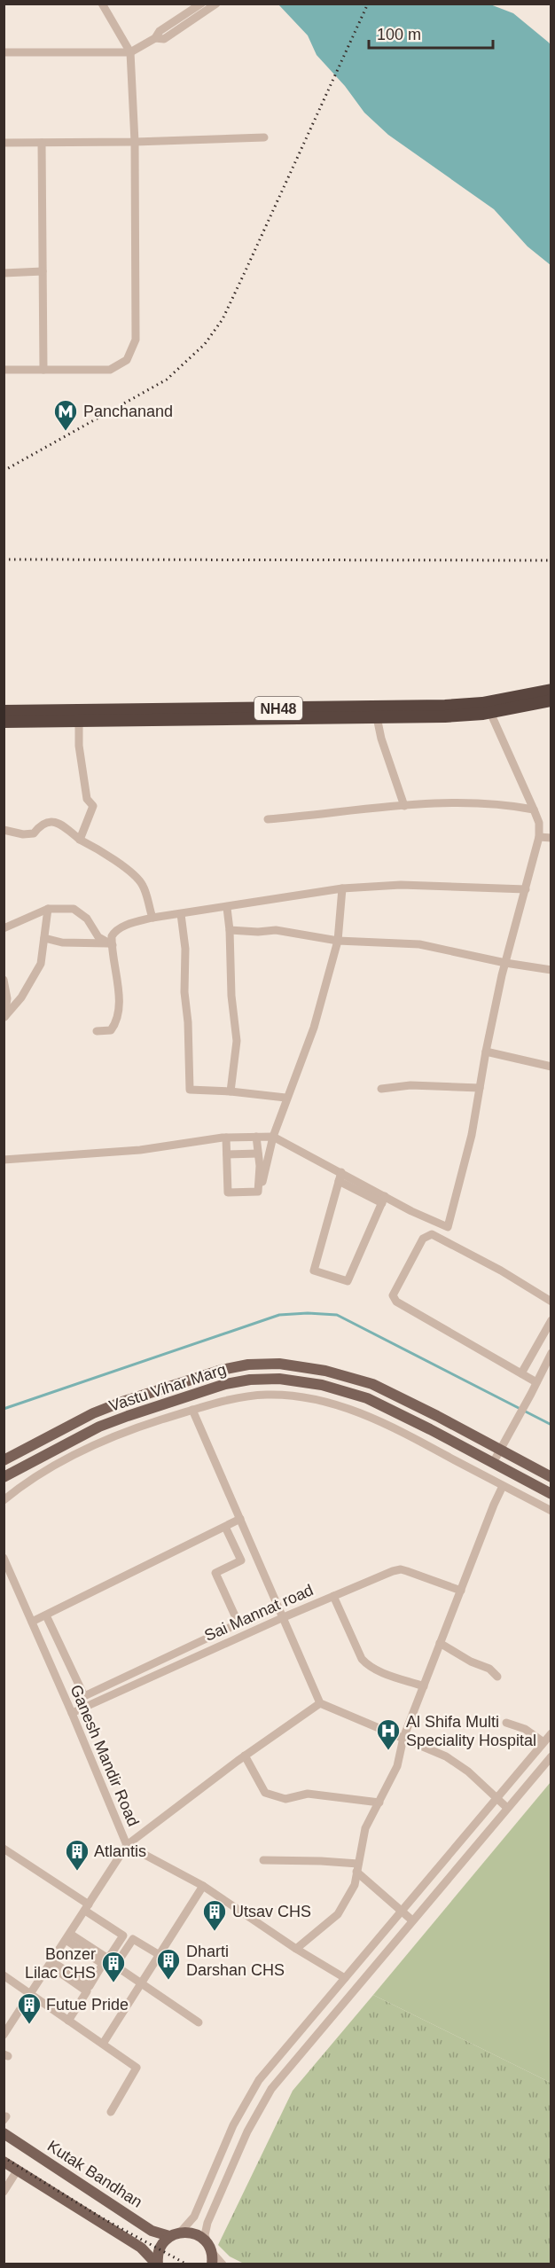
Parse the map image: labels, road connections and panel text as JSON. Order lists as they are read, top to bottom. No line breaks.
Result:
{"streets":{"highway":["NH48"],"main road":["Vastu Vihar Marg","Kutak Bandhan"],"street":["Sai Mannat road","Ganesh Mandir Road"]},"crossings":[["Sai Mannat road","Ganesh Mandir Road"]],"places":{"metro station":["Panchanand"],"hospital":["Al Shifa Multi Speciality Hospital"],"building":["Atlantis","Utsav CHS","Dharti Darshan CHS","Bonzer Lilac CHS","Futue Pride"]},"scale_bar":"100 m"}
